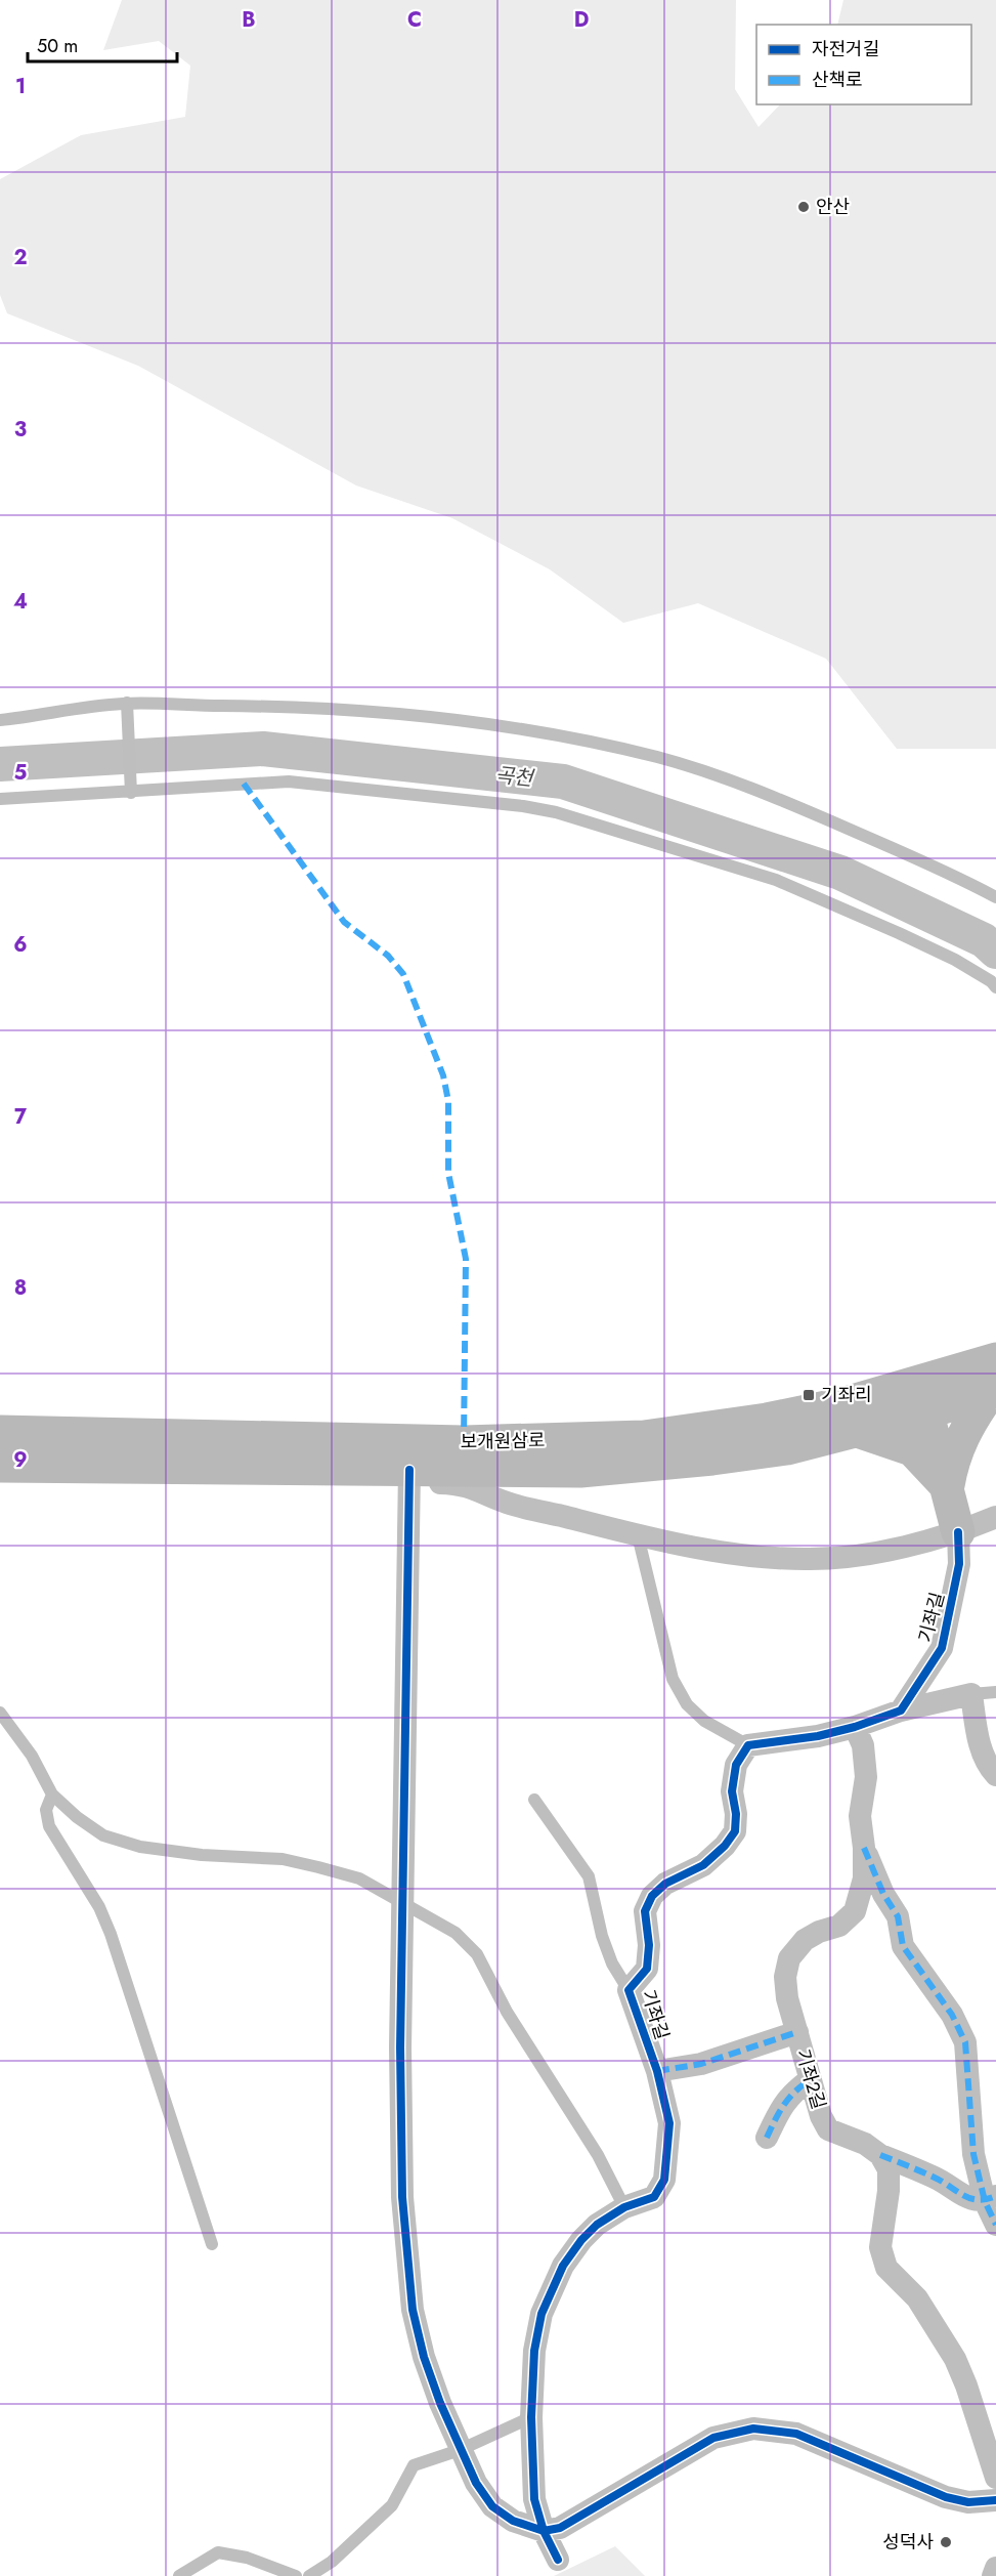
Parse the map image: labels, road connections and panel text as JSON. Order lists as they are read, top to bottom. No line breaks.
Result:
{"streets":{"main road":["보개원삼로"],"street":["기좌길","기좌2길"]},"crossings":[["보개원삼로","기좌길"]],"water":["곡천"],"places":{"other":["안산","성덕사"],"transit":["기좌리"]},"legend":["자전거길","산책로"],"scale_bar":"50 m","grid":{"columns":["B","C","D"],"rows":["1","2","3","4","5","6","7","8","9"]}}
